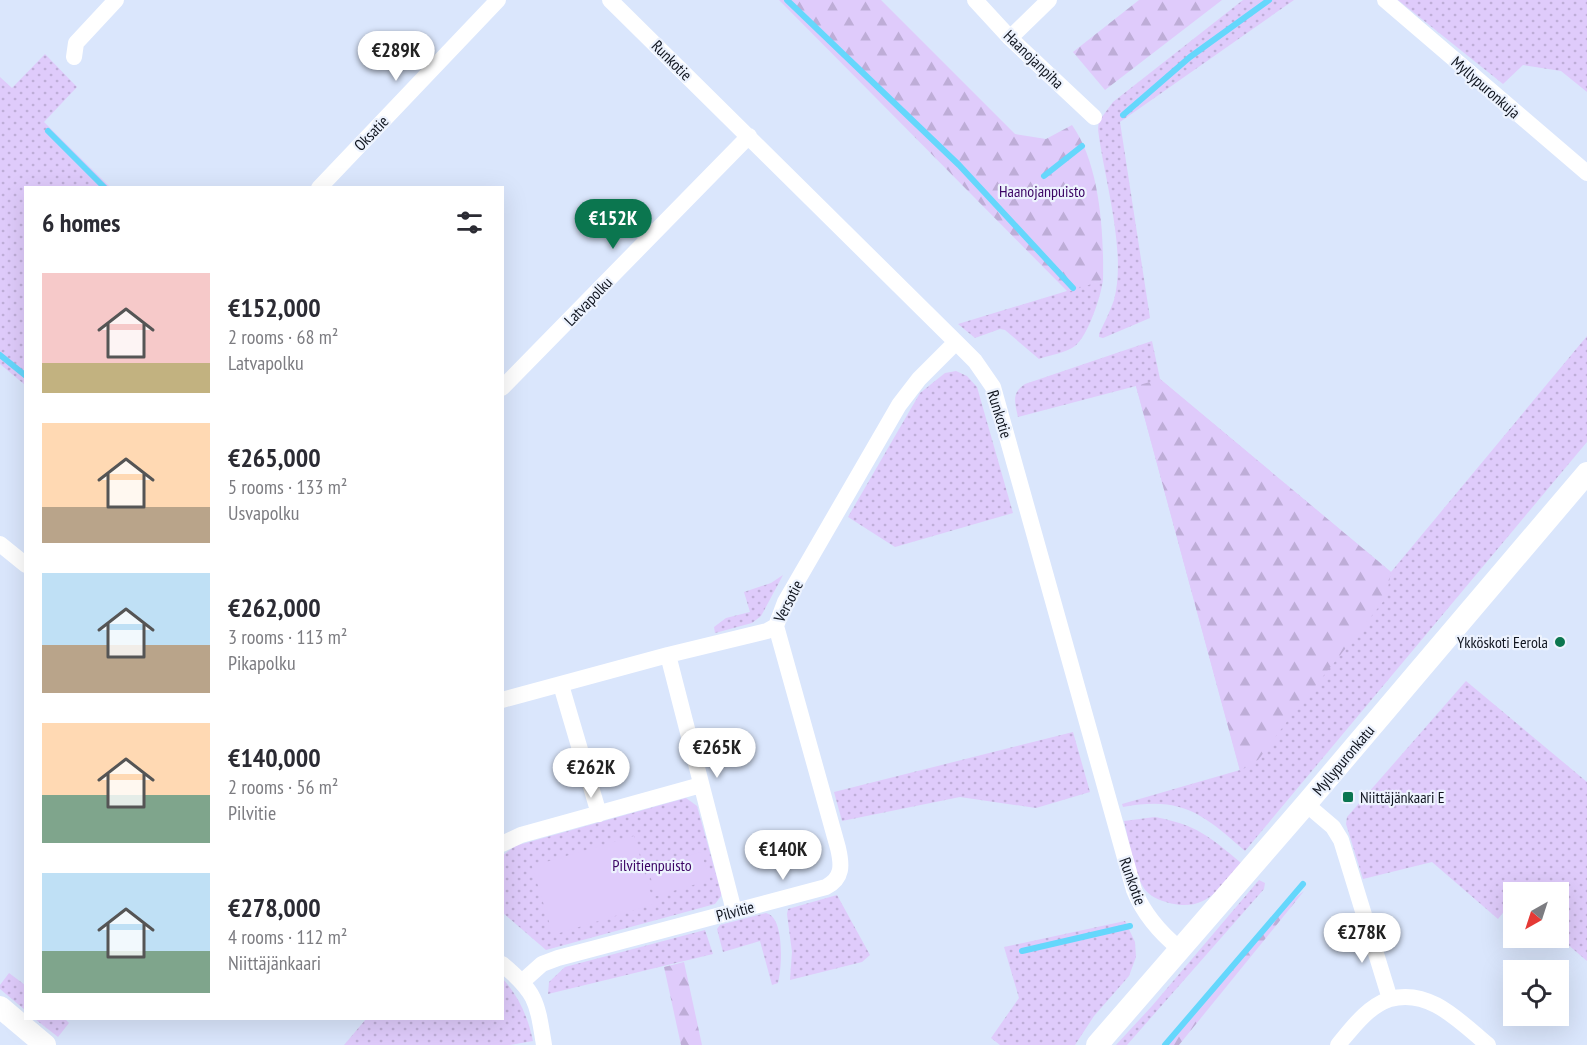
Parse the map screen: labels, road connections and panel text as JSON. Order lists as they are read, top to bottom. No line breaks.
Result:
{"streets":{"street":["Haanojanpiha","Runkotie","Myllypuronkuja","Oksatie","Latvapolku","Versotie","Myllypuronkatu","Pilvitie"]},"crossings":[["Runkotie","Latvapolku"],["Runkotie","Versotie"],["Runkotie","Myllypuronkatu"],["Versotie","Pilvitie"]],"parks":["Haanojanpuisto","Pilvitienpuisto"],"places":{"other":["Ykköskoti Eerola"],"transit":["Niittäjänkaari E"]},"north":"bottom left","page":{"price":["€289K","€152K","€265K","€262K","€140K","€278K"],"heading":"6 homes","list":[{"name":"€152,000","note":"2 rooms · 68 m² · Latvapolku"},{"name":"€265,000","note":"5 rooms · 133 m² · Usvapolku"},{"name":"€262,000","note":"3 rooms · 113 m² · Pikapolku"},{"name":"€140,000","note":"2 rooms · 56 m² · Pilvitie"},{"name":"€278,000","note":"4 rooms · 112 m² · Niittäjänkaari"}]}}
